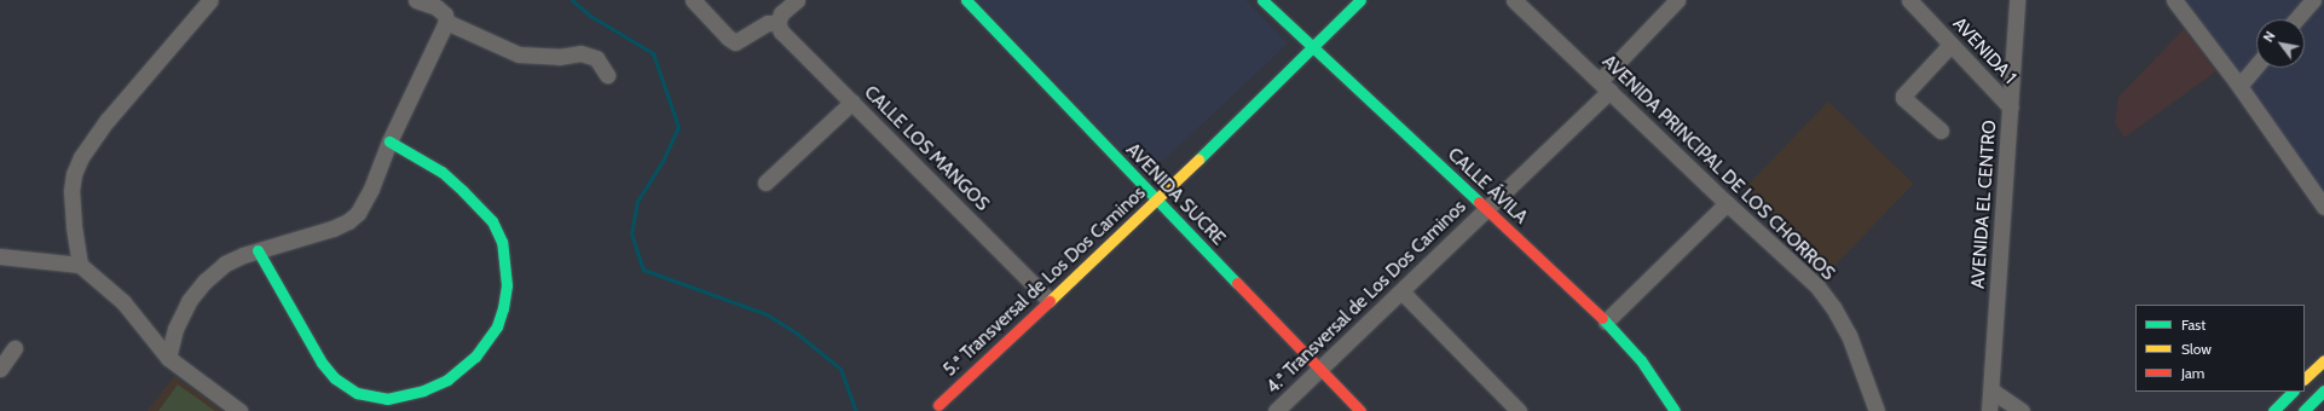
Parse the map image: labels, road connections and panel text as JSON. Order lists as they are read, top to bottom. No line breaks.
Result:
{"streets":{"street":["AVENIDA 1","CALLE LOS MANGOS","AVENIDA PRINCIPAL DE LOS CHORROS","CALLE ÁVILA","AVENIDA SUCRE","AVENIDA EL CENTRO","5.ª Transversal de Los Dos Caminos","4.ª Transversal de Los Dos Caminos"]},"crossings":[["AVENIDA 1","AVENIDA EL CENTRO"],["CALLE LOS MANGOS","5.ª Transversal de Los Dos Caminos"],["AVENIDA PRINCIPAL DE LOS CHORROS","4.ª Transversal de Los Dos Caminos"],["CALLE ÁVILA","5.ª Transversal de Los Dos Caminos"],["CALLE ÁVILA","4.ª Transversal de Los Dos Caminos"],["AVENIDA SUCRE","5.ª Transversal de Los Dos Caminos"],["AVENIDA SUCRE","4.ª Transversal de Los Dos Caminos"]],"legend":["Fast","Slow","Jam"],"north":"top left"}
